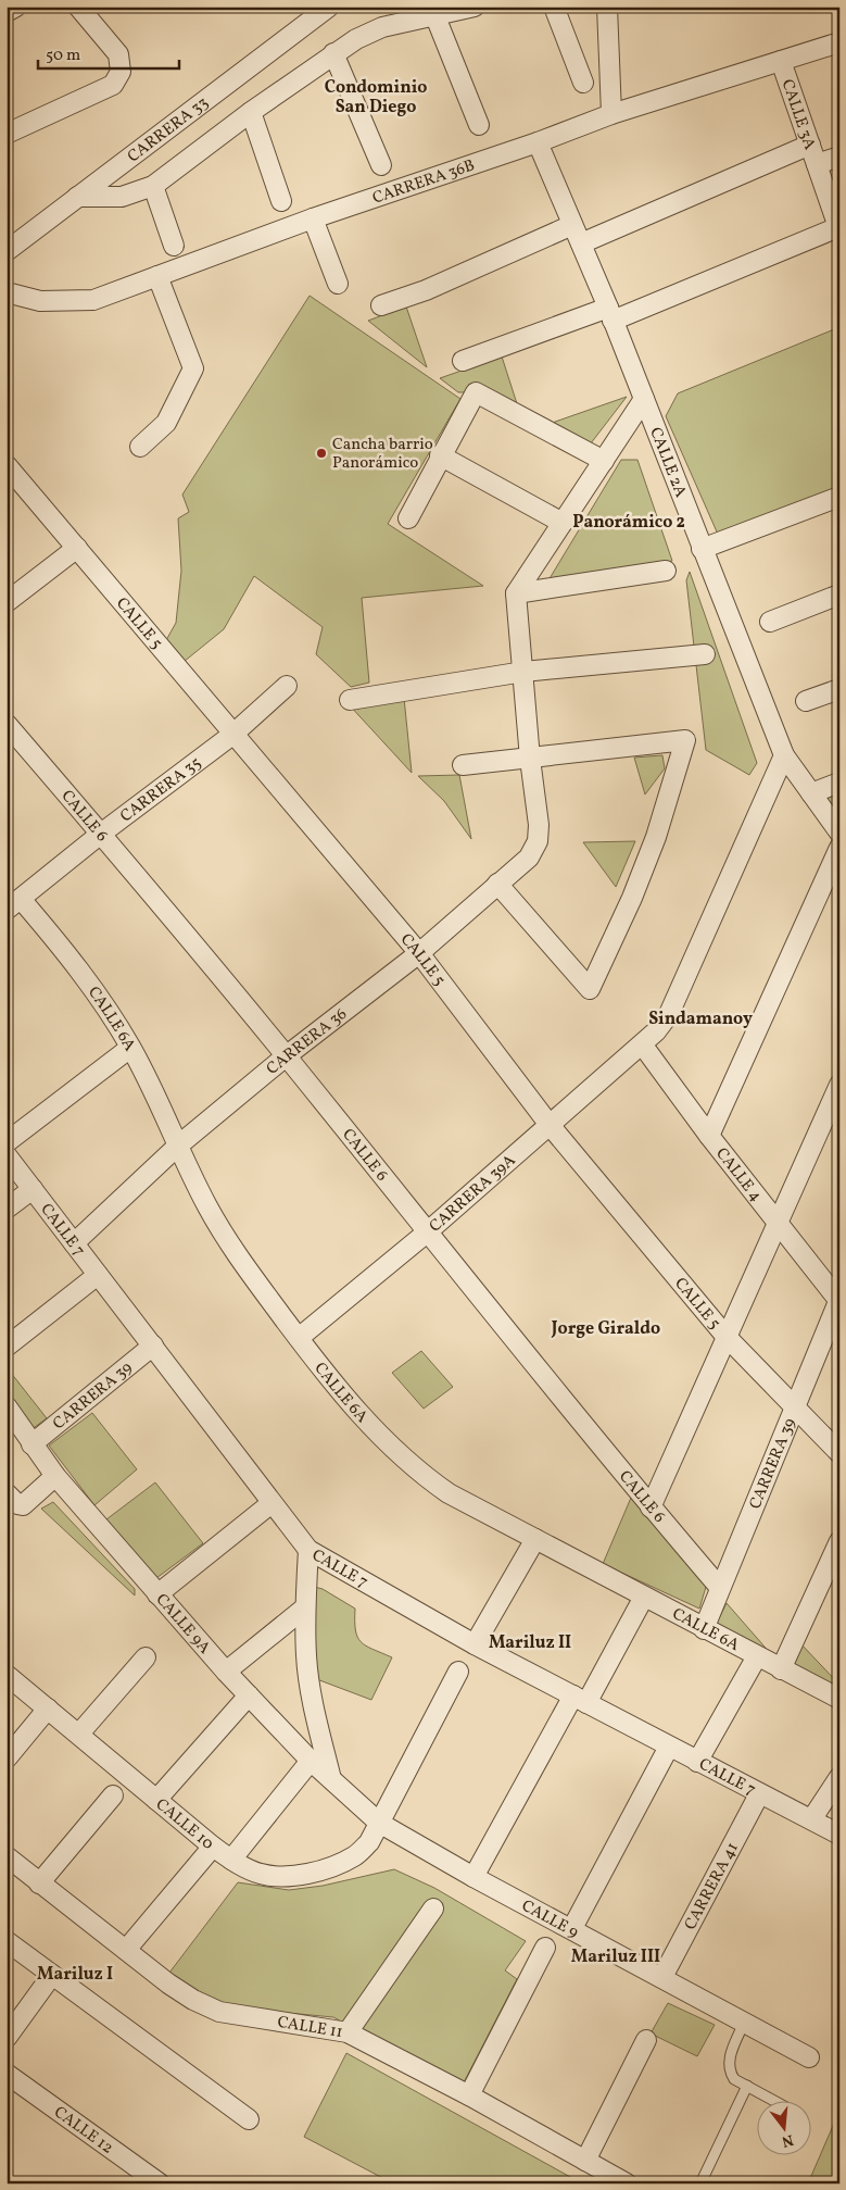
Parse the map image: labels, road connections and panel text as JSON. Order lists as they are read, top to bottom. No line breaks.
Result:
{"streets":{"street":["CALLE 3A","CARRERA 33","CARRERA 36B","CALLE 2A","CALLE 5","CARRERA 35","CALLE 6","CALLE 6A","CARRERA 36","CALLE 4","CARRERA 39A","CALLE 7","CARRERA 39","CALLE 9A","CALLE 10","CARRERA 41","CALLE 9","CALLE 11","CALLE 12"]},"crossings":[["CALLE 3A","CARRERA 36B"],["CARRERA 36B","CALLE 2A"],["CALLE 2A","CARRERA 39A"],["CALLE 5","CARRERA 35"],["CALLE 5","CARRERA 36"],["CALLE 5","CARRERA 39A"],["CALLE 5","CARRERA 39"],["CARRERA 35","CALLE 6"],["CARRERA 35","CALLE 6A"],["CALLE 6","CARRERA 36"],["CALLE 6","CARRERA 39A"],["CALLE 6","CARRERA 39"],["CALLE 6A","CARRERA 36"],["CALLE 6A","CARRERA 39A"],["CALLE 6A","CARRERA 39"],["CARRERA 36","CALLE 7"],["CALLE 4","CARRERA 39A"],["CALLE 4","CARRERA 39"],["CALLE 7","CARRERA 39"],["CALLE 7","CARRERA 41"],["CARRERA 39","CALLE 9A"],["CALLE 9A","CALLE 10"],["CALLE 9A","CALLE 9"],["CALLE 10","CALLE 9"],["CARRERA 41","CALLE 9"]],"districts":["Condominio San Diego","Panorámico 2","Sindamanoy","Jorge Giraldo","Mariluz II","Mariluz III","Mariluz I"],"places":["Cancha barrio Panorámico"],"scale_bar":"50 m","north":"bottom"}
